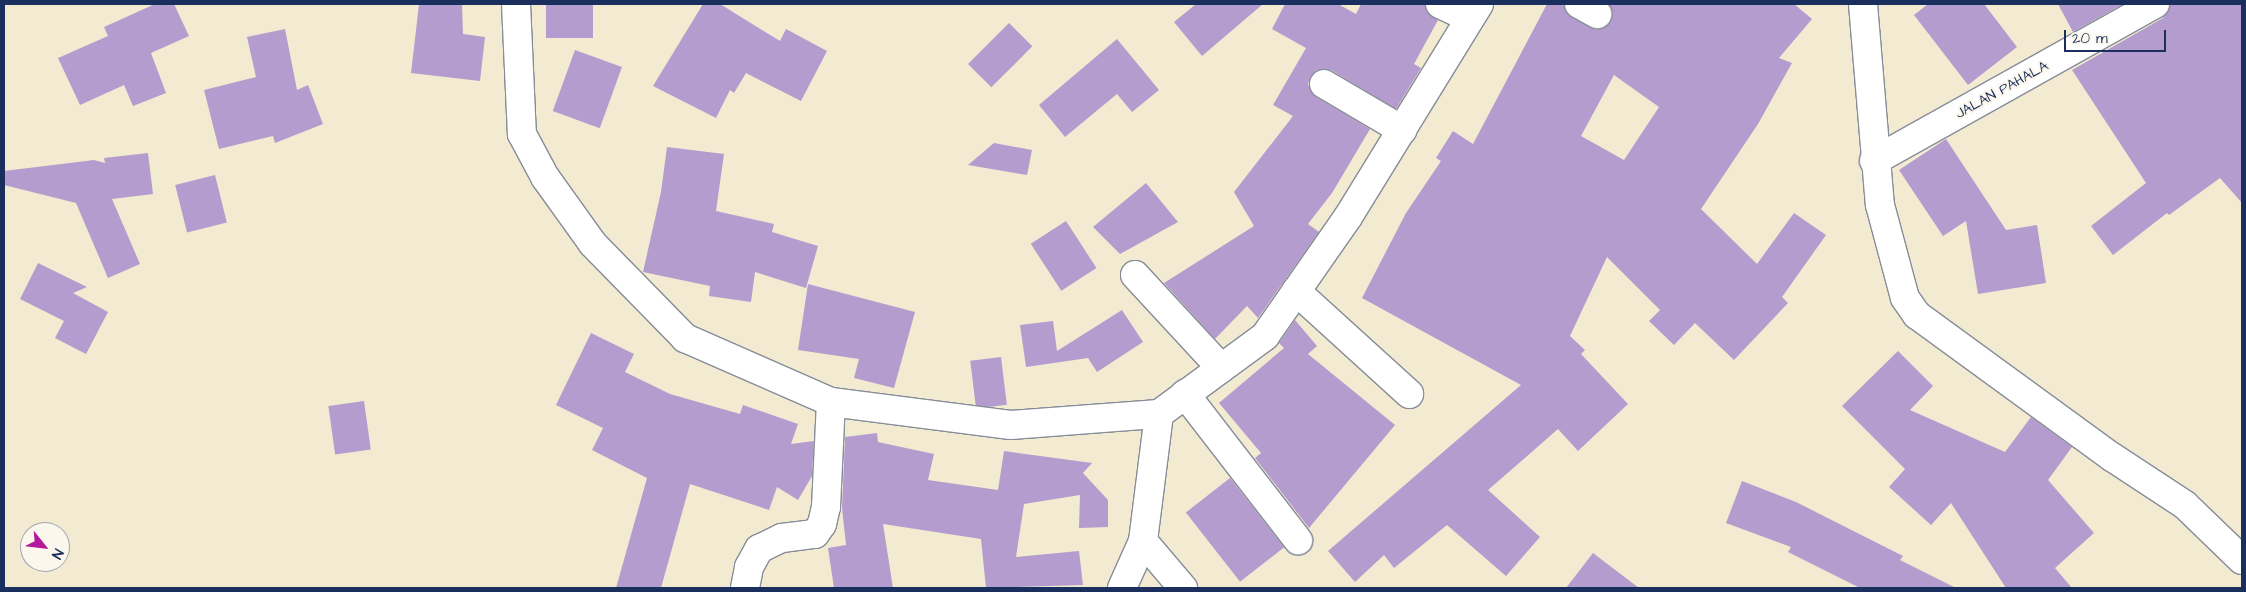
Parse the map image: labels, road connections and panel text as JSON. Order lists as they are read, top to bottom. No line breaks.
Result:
{"streets":{"street":["JALAN PAHALA"]},"scale_bar":"20 m","north":"bottom right"}
